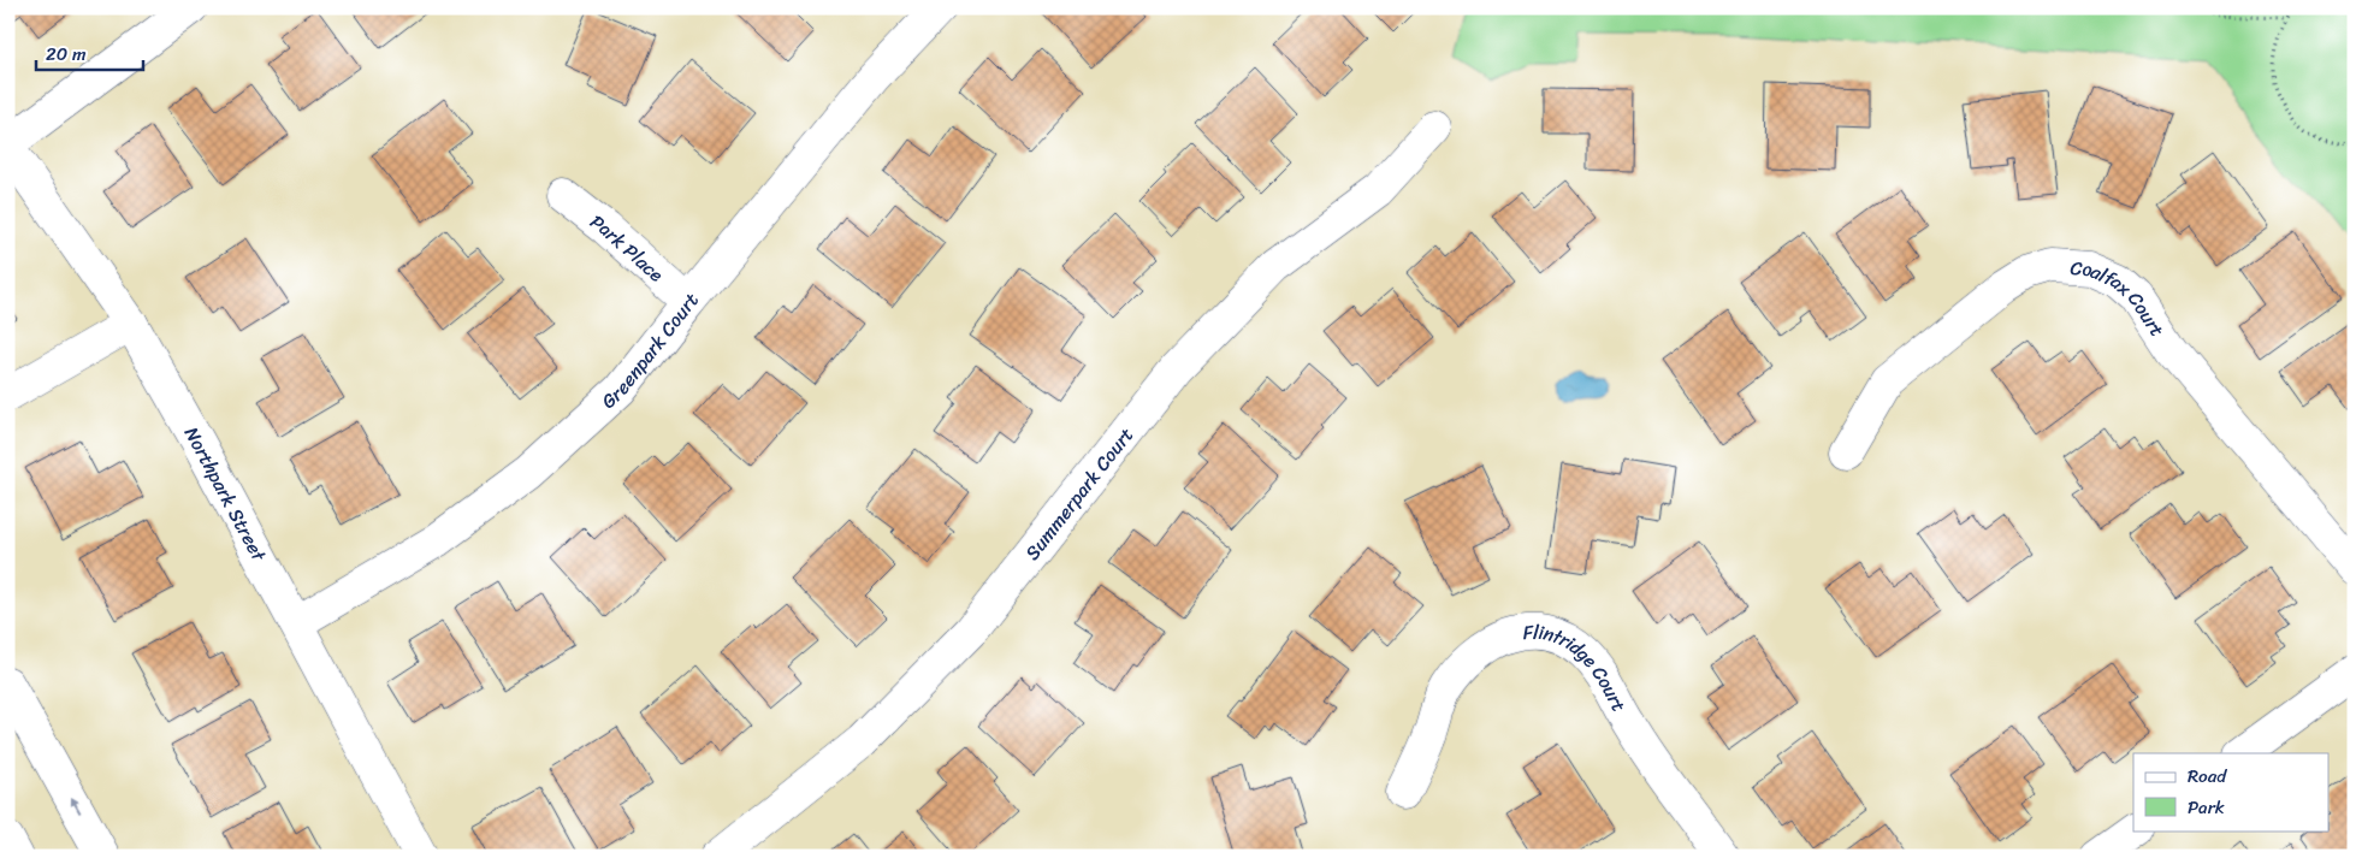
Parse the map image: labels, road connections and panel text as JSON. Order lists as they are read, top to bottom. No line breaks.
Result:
{"streets":{"street":["Park Place","Coalfax Court","Greenpark Court","Northpark Street","Summerpark Court","Flintridge Court"]},"crossings":[["Park Place","Greenpark Court"],["Greenpark Court","Northpark Street"]],"legend":["Road","Park"],"scale_bar":"20 m"}
